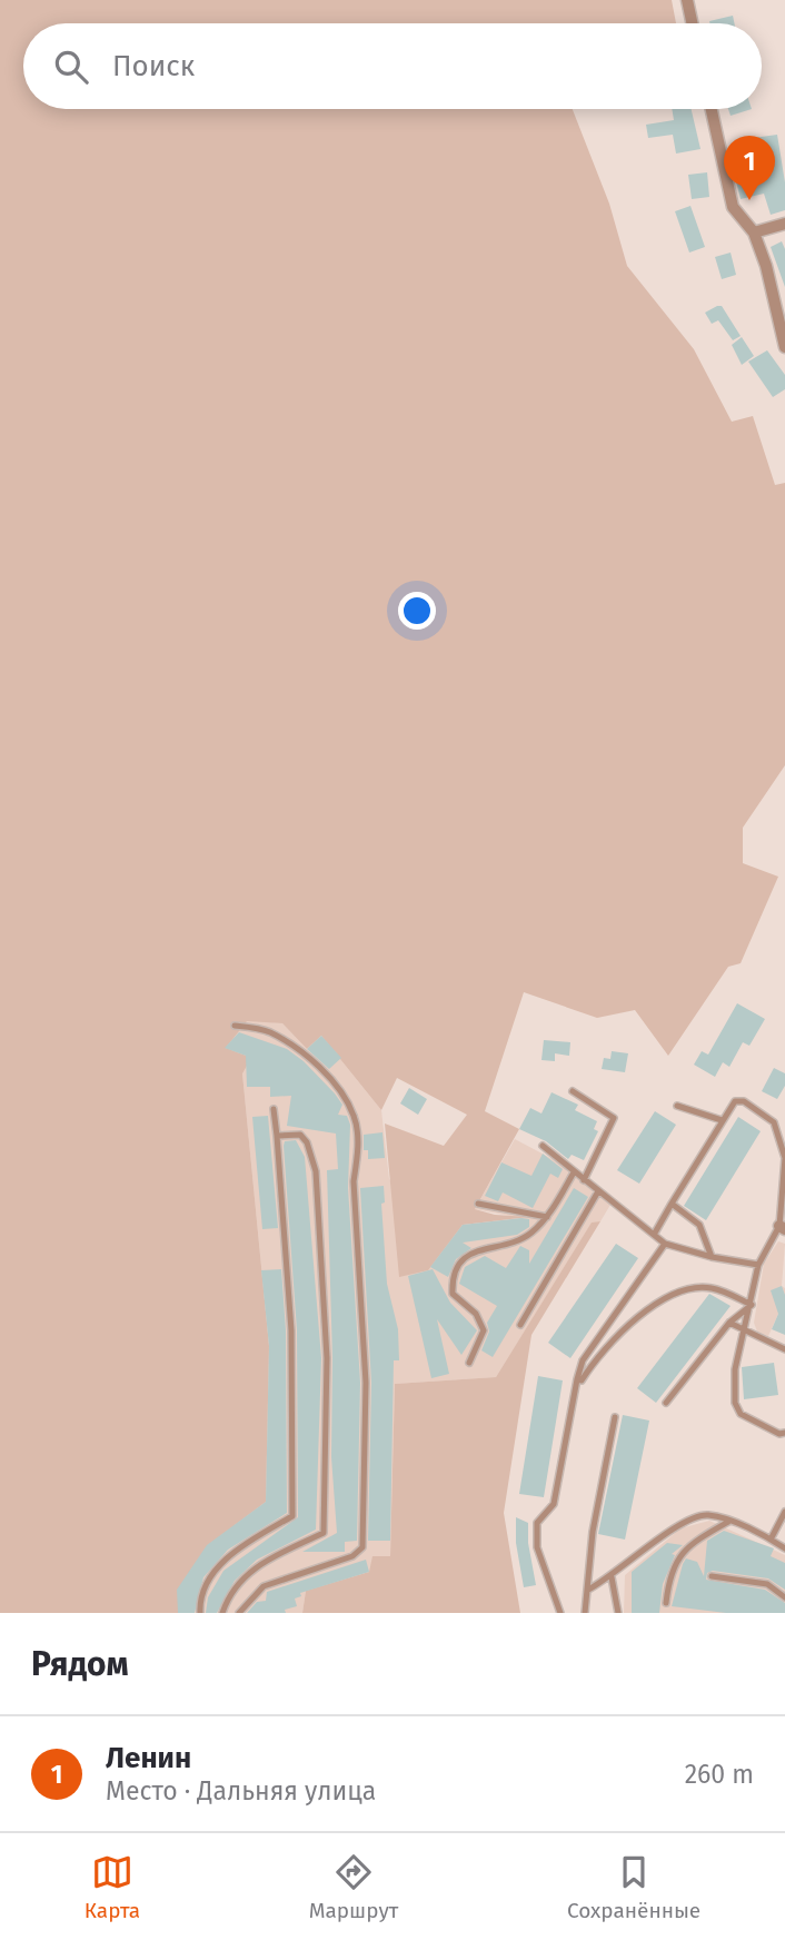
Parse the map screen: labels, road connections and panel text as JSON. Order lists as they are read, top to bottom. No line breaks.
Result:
{"page":{"search":"Поиск","pins":"1","heading":"Рядом","list":[{"mark":"1","name":"Ленин","note":"Место · Дальняя улица","value":"260 m"}],"nav":["Карта","Маршрут","Сохранённые"]}}
